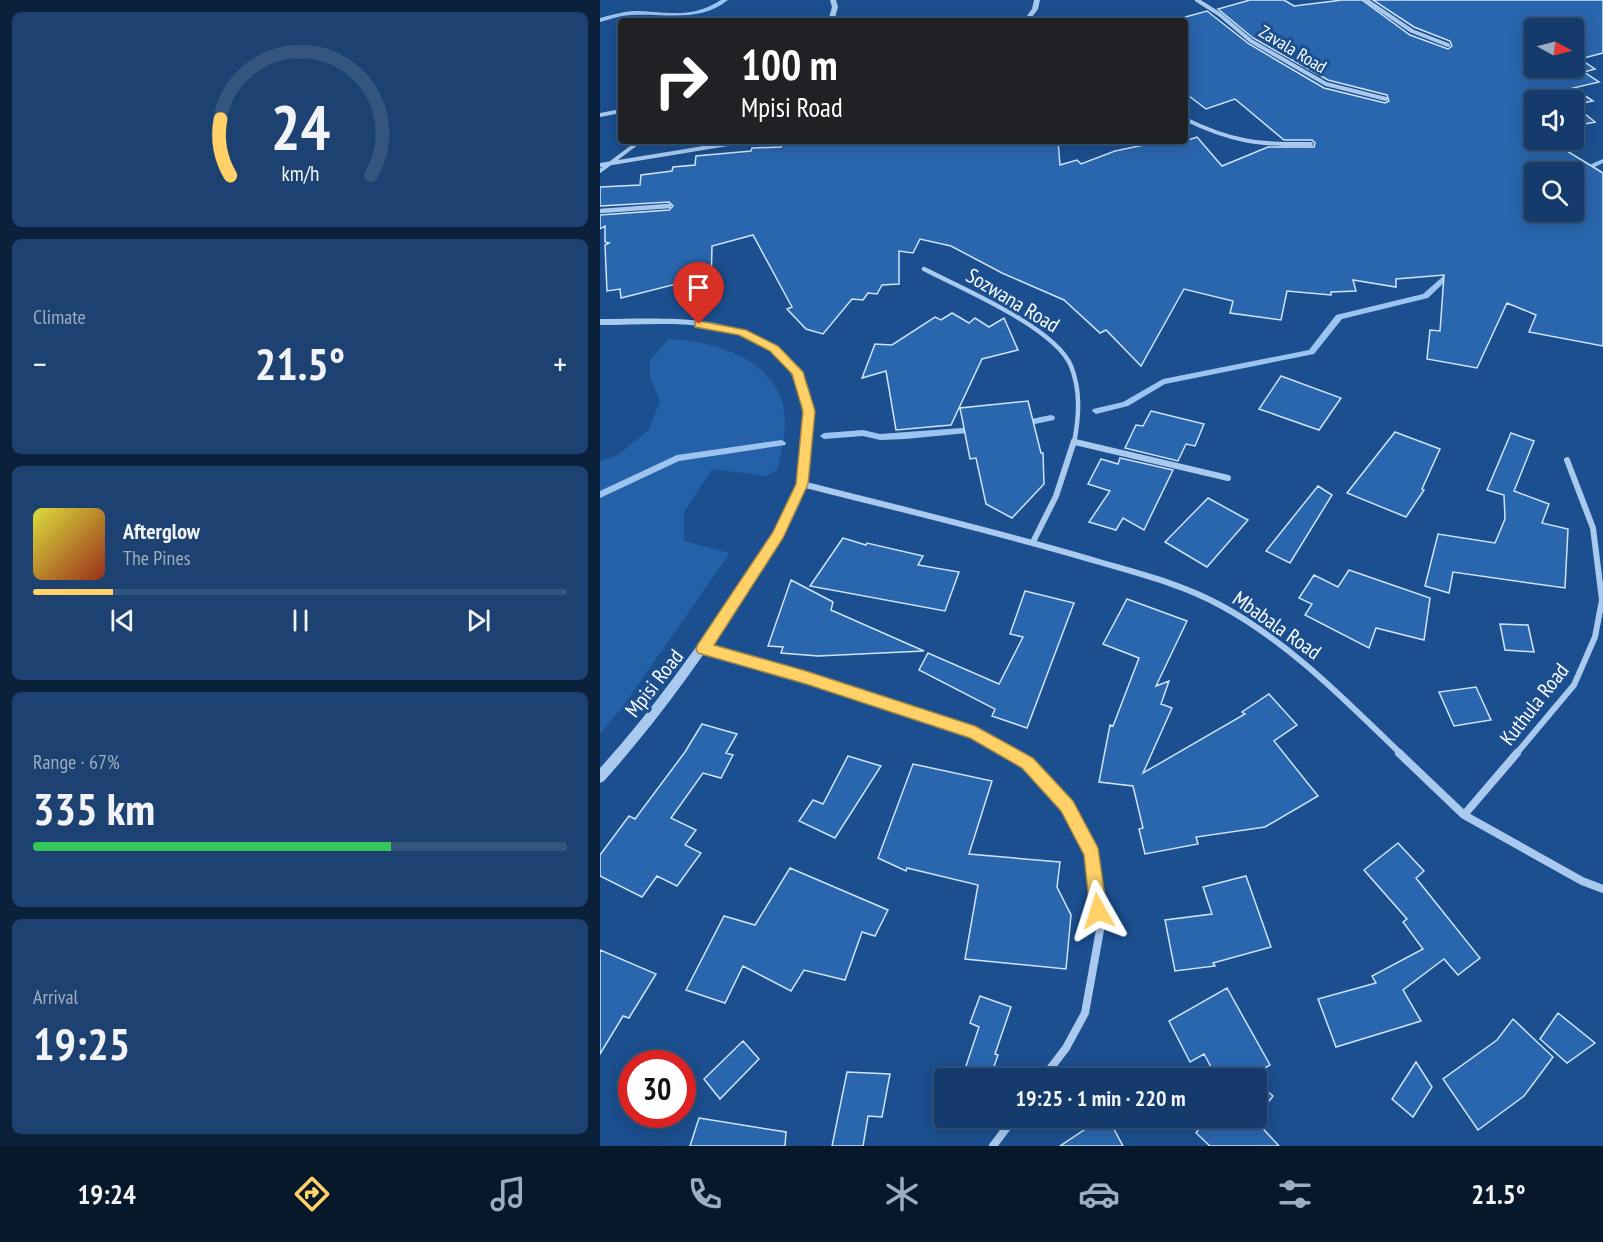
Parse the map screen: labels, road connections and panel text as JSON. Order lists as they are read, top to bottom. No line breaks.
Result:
{"streets":{"street":["Zavala Road","Sozwana Road","Mbabala Road","Mpisi Road","Kuthula Road"]},"crossings":[["Sozwana Road","Mbabala Road"],["Mbabala Road","Mpisi Road"],["Mbabala Road","Kuthula Road"]],"north":"right","page":{"turn":["100 m","Mpisi Road"],"tile":["Climate",["Range · 67%","335 km"],["Arrival","19:25"]],"heat":["−","21.5°","+"],"song":["Afterglow","The Pines"],"limit":"30","trip":"19:25 · 1 min · 220 m","tabs":["19:24","21.5°"],"gauge":["24","km/h"]}}
